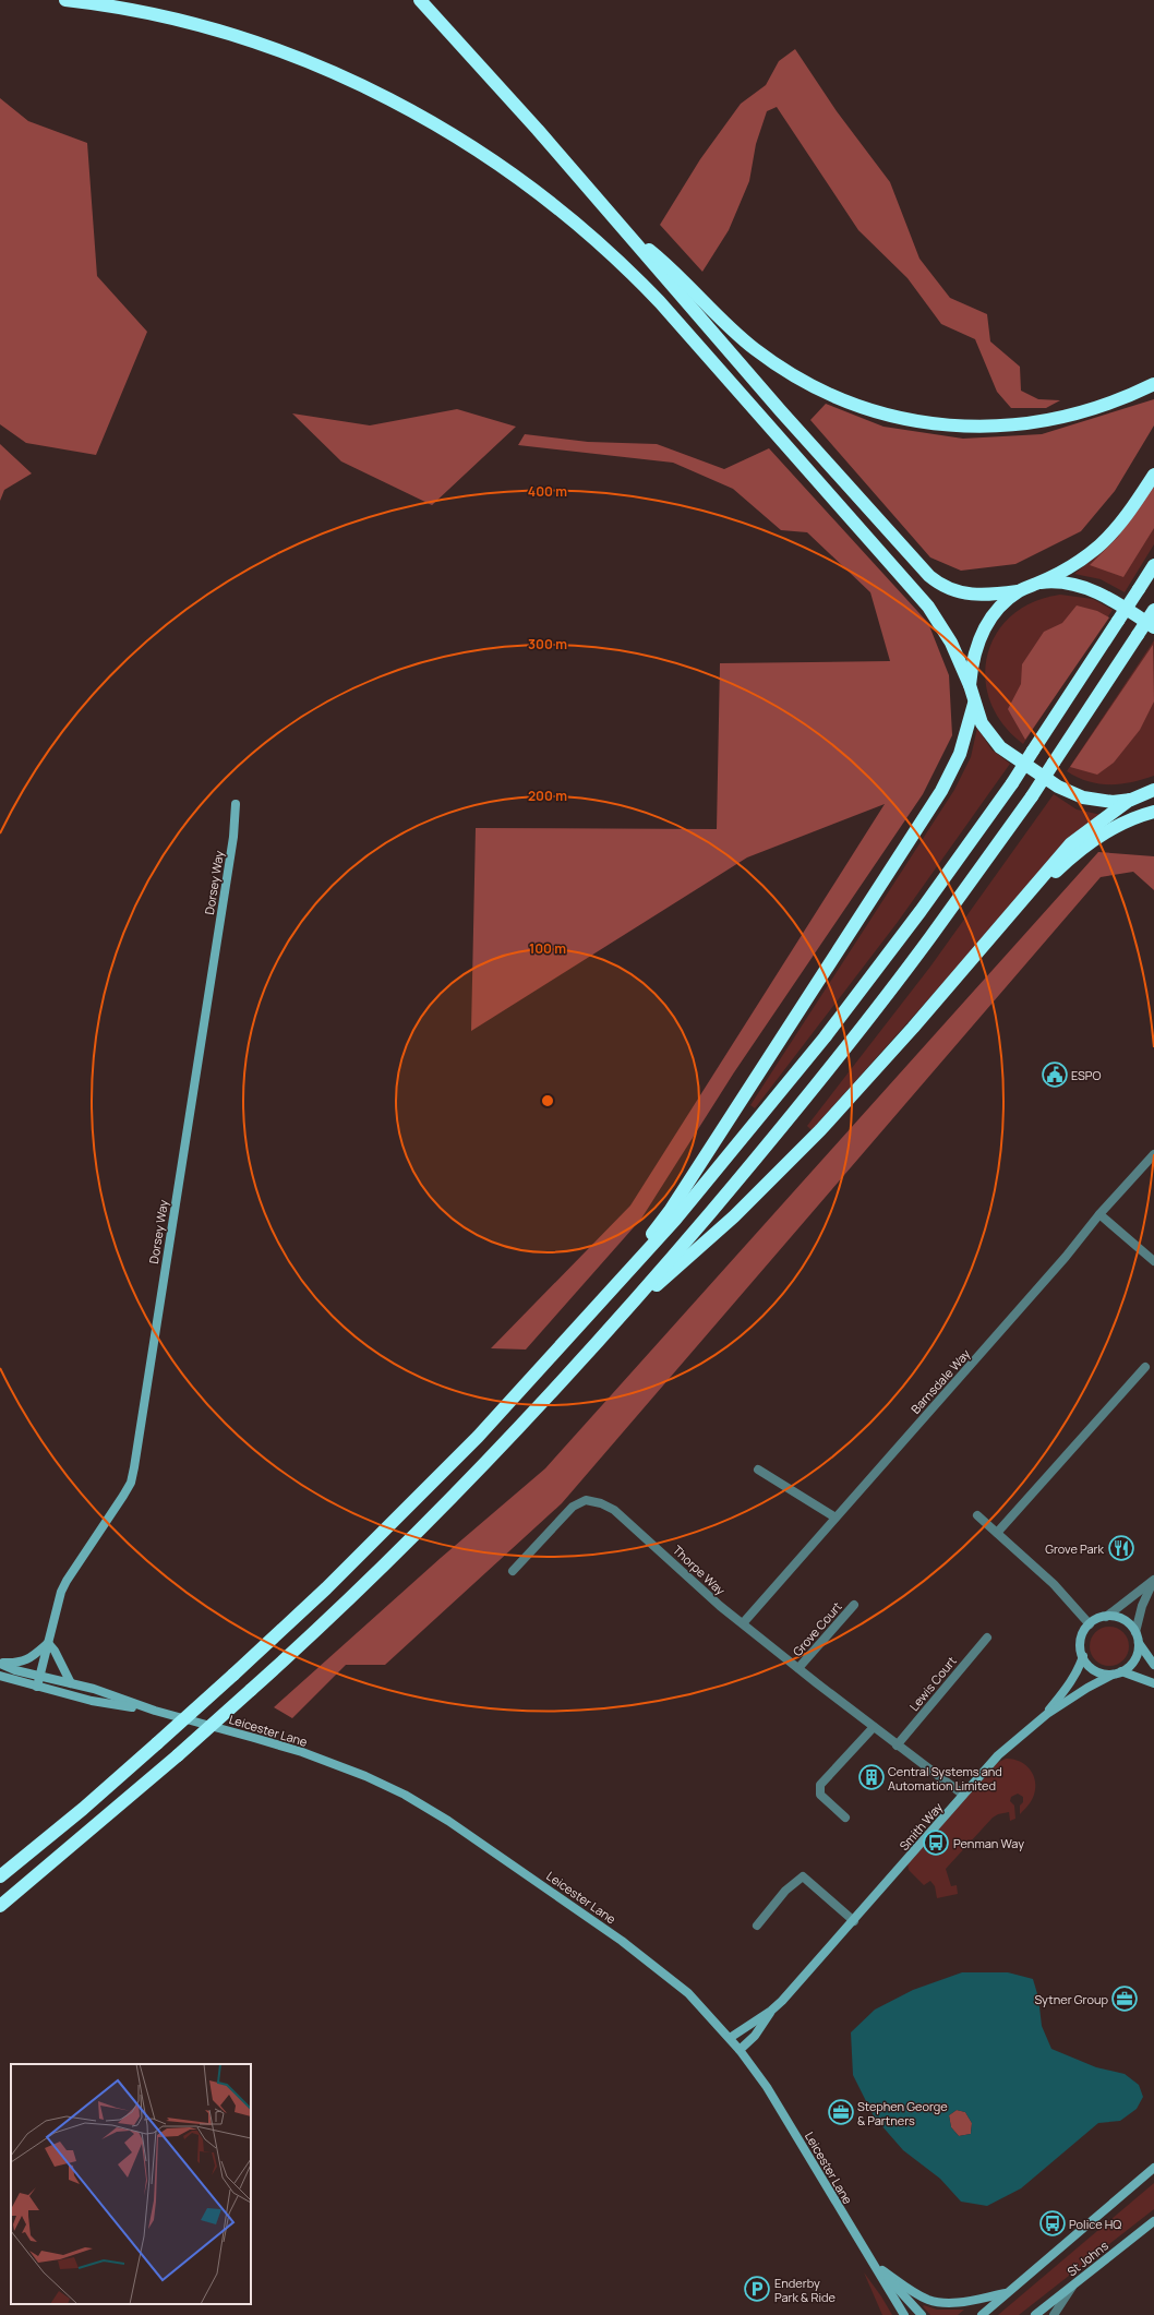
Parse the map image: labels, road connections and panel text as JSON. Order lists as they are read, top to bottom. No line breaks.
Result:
{"streets":{"street":["Dorsey Way","Barnsdale Way","Thorpe Way","Grove Court","Lewis Court","Leicester Lane","Smith Way","St Johns"]},"crossings":[["Dorsey Way","Leicester Lane"],["Barnsdale Way","Thorpe Way"],["Thorpe Way","Grove Court"],["Thorpe Way","Lewis Court"],["Thorpe Way","Smith Way"]],"places":{"public building":["ESPO"],"restaurant":["Grove Park"],"building":["Central Systems and Automation Limited"],"bus stop":["Penman Way","Police HQ"],"office":["Sytner Group","Stephen George & Partners"],"parking":["Enderby Park & Ride"]},"rings":["400 m","300 m","200 m","100 m"]}
